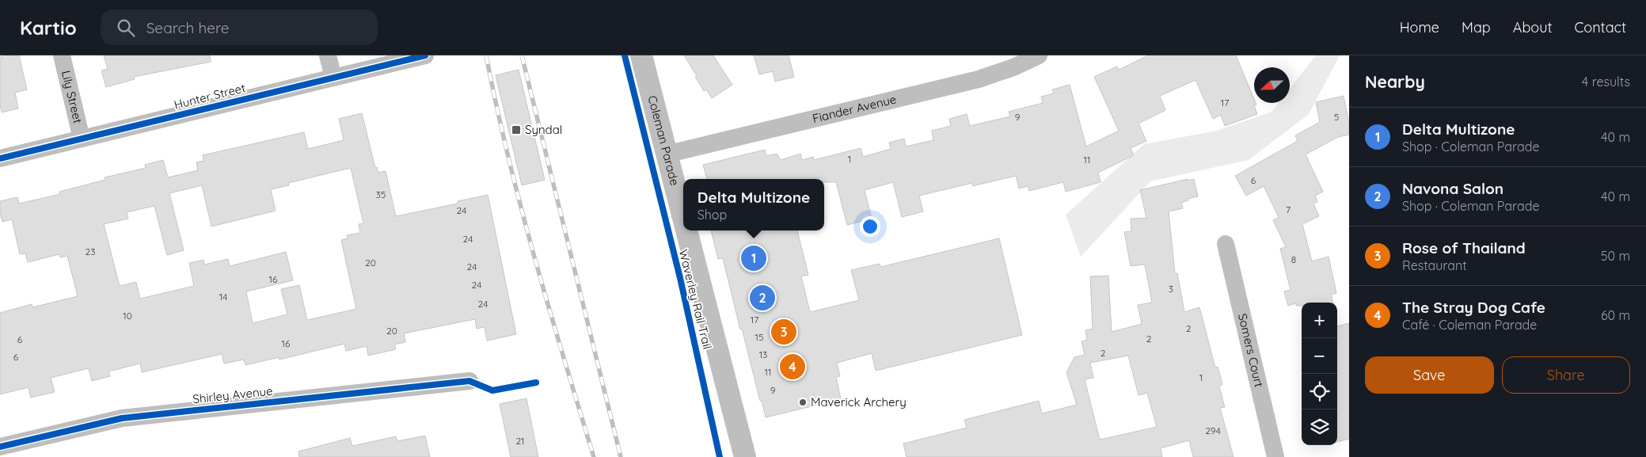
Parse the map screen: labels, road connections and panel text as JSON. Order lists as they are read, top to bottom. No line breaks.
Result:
{"streets":{"street":["Hunter Street","Lily Street","Fiander Avenue","Coleman Parade","Somers Court","Shirley Avenue"],"cycle path":["Waverley Rail Trail"]},"crossings":[["Hunter Street","Lily Street"],["Fiander Avenue","Coleman Parade"]],"places":{"transit":["Syndal"],"other":["Maverick Archery"]},"house_numbers":["17","9","5","1","11","6","35","7","24","24","23","8","20","24","16","24","3","14","24","10","17","2","20","15","2","6","16","2","13","6","11","1","9","294","21"],"north":"left","page":{"header":"Kartio","search":"Search here","nav":["Home","Map","About","Contact"],"heading":["Nearby","4 results"],"list":[{"mark":"1","name":"Delta Multizone","note":"Shop · Coleman Parade","value":"40 m"},{"mark":"2","name":"Navona Salon","note":"Shop · Coleman Parade","value":"40 m"},{"mark":"3","name":"Rose of Thailand","note":"Restaurant","value":"50 m"},{"mark":"4","name":"The Stray Dog Cafe","note":"Café · Coleman Parade","value":"60 m"}],"popup":["Delta Multizone","Shop"],"pins":["1","2","3","4"],"map_buttons":["+","−"],"buttons":["Save","Share"]}}
